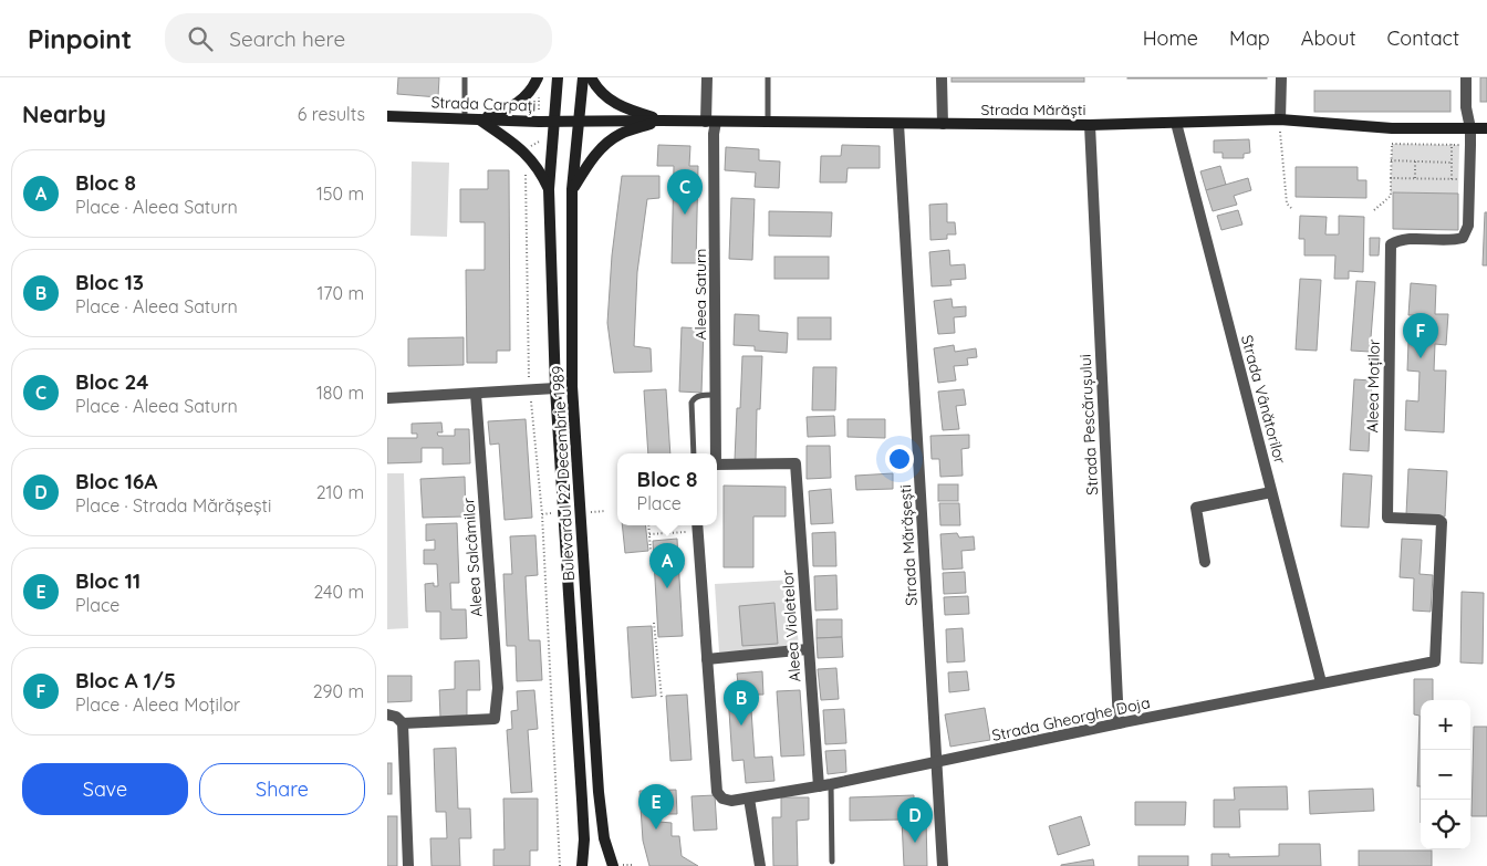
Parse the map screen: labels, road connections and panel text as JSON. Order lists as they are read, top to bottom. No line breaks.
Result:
{"streets":{"main road":["Strada Carpați","Strada Mărăști","Bulevardul 22 Decembrie 1989"],"street":["Aleea Saturn","Aleea Moților","Strada Vânătorilor","Strada Pescărușului","Strada Mărășești","Aleea Salcâmilor","Aleea Violetelor","Strada Gheorghe Doja"]},"crossings":[["Strada Carpați","Strada Mărăști"],["Strada Carpați","Bulevardul 22 Decembrie 1989"],["Strada Mărăști","Aleea Saturn"],["Strada Mărăști","Aleea Moților"],["Strada Mărăști","Strada Vânătorilor"],["Strada Mărăști","Strada Pescărușului"],["Strada Mărăști","Bulevardul 22 Decembrie 1989"],["Strada Mărăști","Strada Mărășești"],["Aleea Moților","Strada Gheorghe Doja"],["Strada Vânătorilor","Strada Gheorghe Doja"],["Strada Pescărușului","Strada Gheorghe Doja"],["Strada Mărășești","Strada Gheorghe Doja"],["Aleea Violetelor","Strada Gheorghe Doja"]],"page":{"header":"Pinpoint","search":"Search here","nav":["Home","Map","About","Contact"],"heading":["Nearby","6 results"],"list":[{"mark":"A","name":"Bloc 8","note":"Place · Aleea Saturn","value":"150 m"},{"mark":"B","name":"Bloc 13","note":"Place · Aleea Saturn","value":"170 m"},{"mark":"C","name":"Bloc 24","note":"Place · Aleea Saturn","value":"180 m"},{"mark":"D","name":"Bloc 16A","note":"Place · Strada Mărășești","value":"210 m"},{"mark":"E","name":"Bloc 11","note":"Place","value":"240 m"},{"mark":"F","name":"Bloc A 1/5","note":"Place · Aleea Moților","value":"290 m"}],"pins":["C","F","A","B","E","D"],"popup":["Bloc 8","Place"],"map_buttons":["+","−"],"buttons":["Save","Share"]}}
